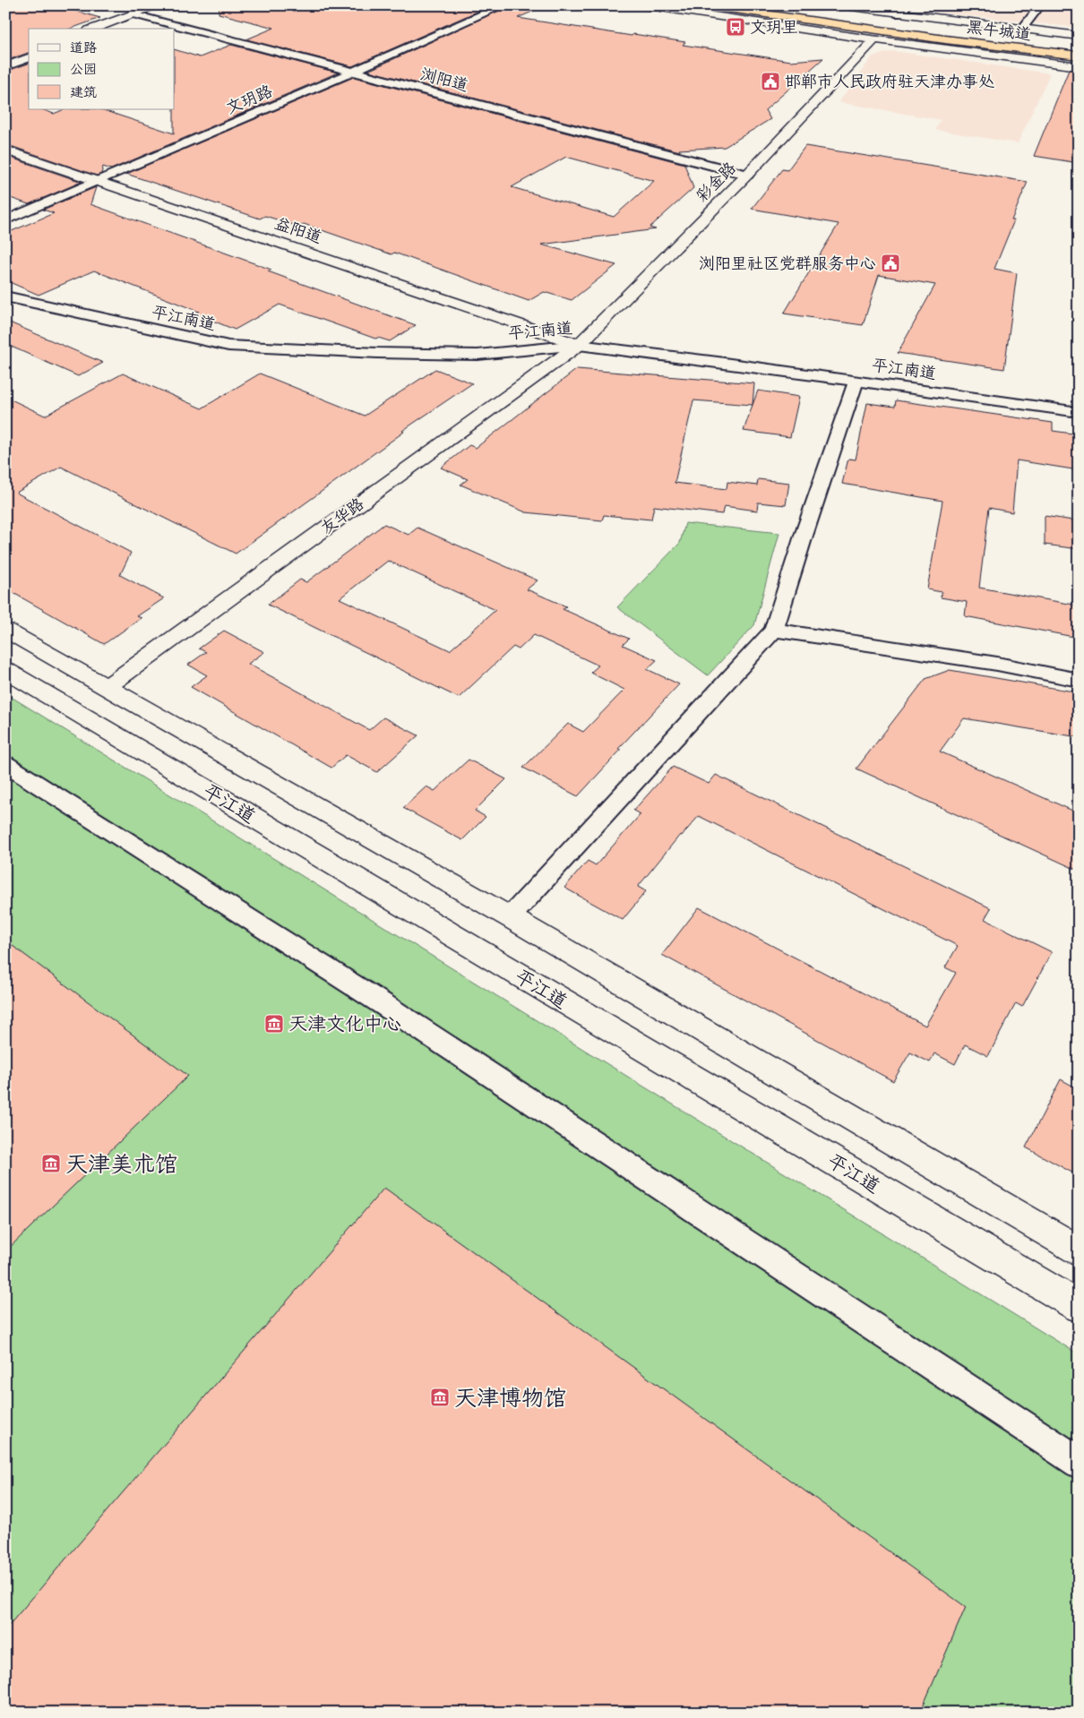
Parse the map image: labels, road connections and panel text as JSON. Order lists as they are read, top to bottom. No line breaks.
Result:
{"streets":{"highway":["黑牛城道"],"main road":["彩金路","益阳道","友华路","平江道"],"street":["浏阳道","文玥路","平江南道"]},"crossings":[["浏阳道","文玥路"],["浏阳道","彩金路"],["文玥路","益阳道"],["彩金路","益阳道"],["彩金路","平江南道"],["彩金路","友华路"],["益阳道","平江南道"],["益阳道","友华路"],["平江南道","友华路"],["友华路","平江道"]],"places":{"bus stop":["文玥里"],"public building":["邯郸市人民政府驻天津办事处","浏阳里社区党群服务中心"],"museum":["天津文化中心","天津美术馆","天津博物馆"]},"legend":["道路","公园","建筑"]}
